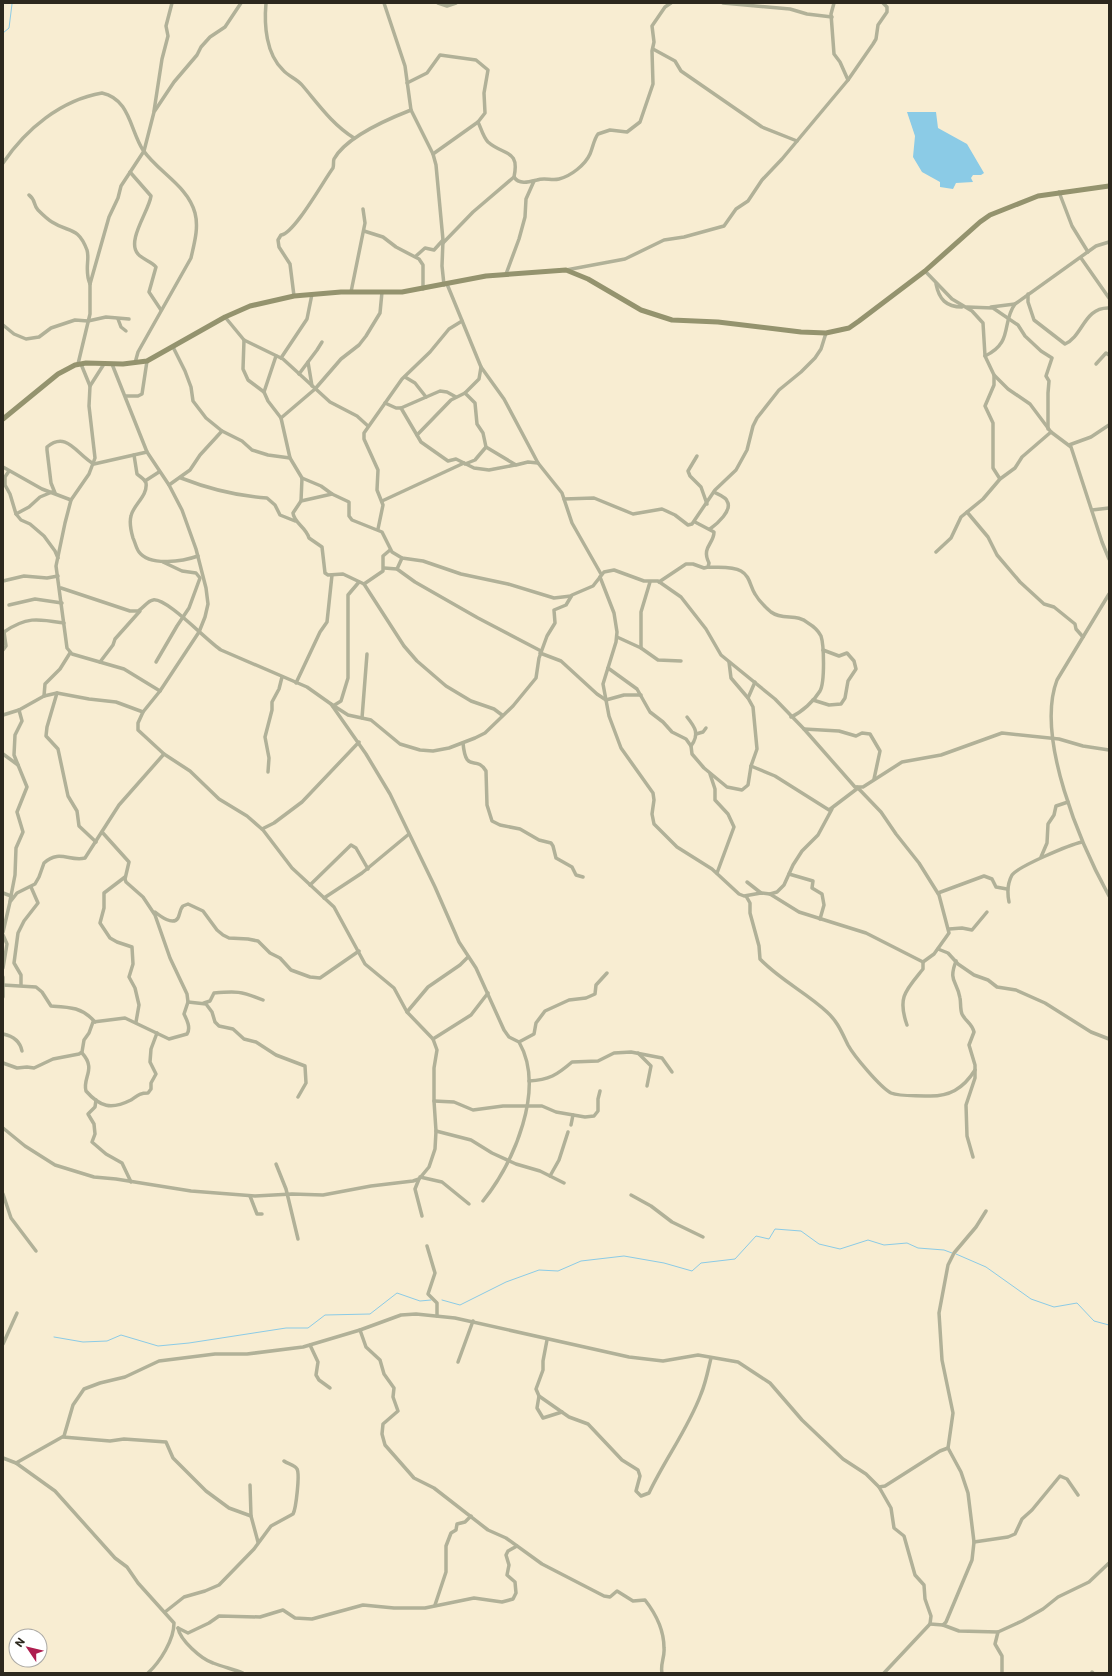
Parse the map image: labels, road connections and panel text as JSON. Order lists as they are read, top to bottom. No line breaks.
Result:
{"north":"top left"}
